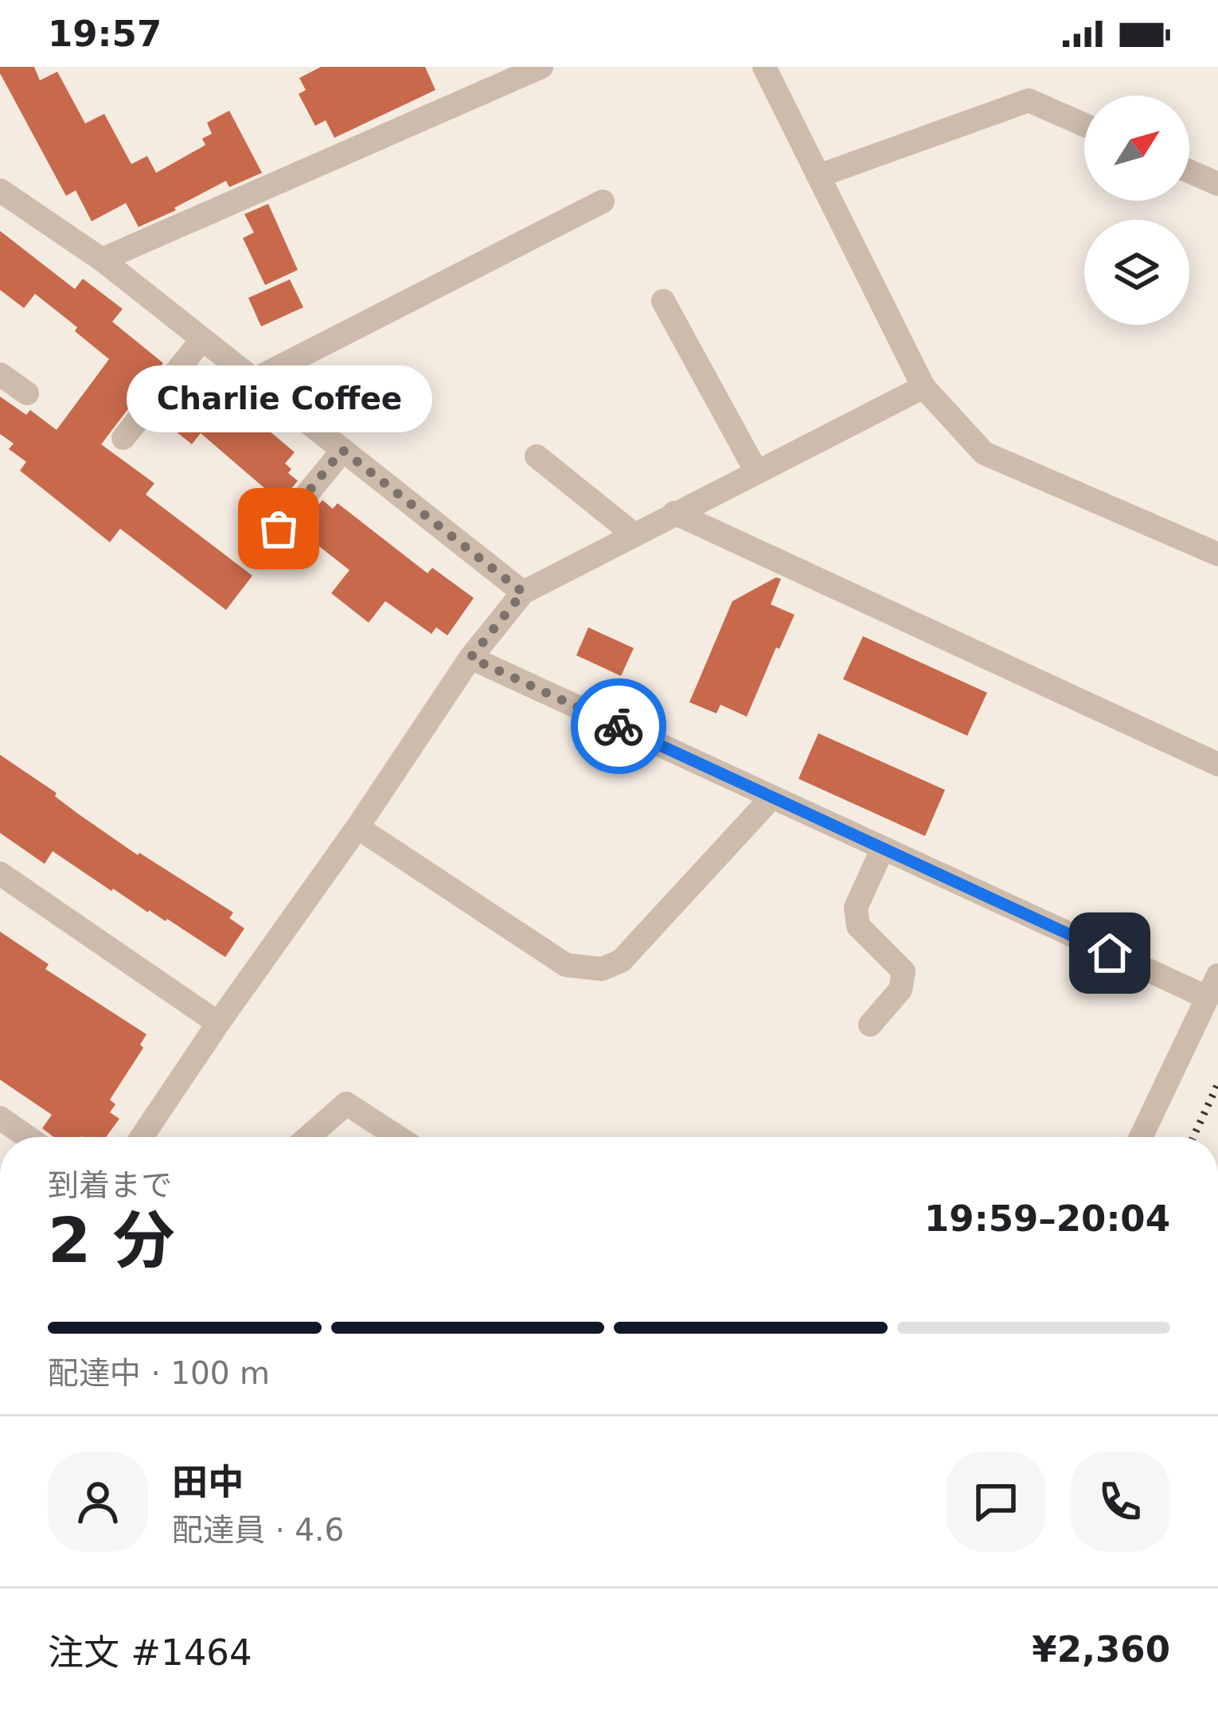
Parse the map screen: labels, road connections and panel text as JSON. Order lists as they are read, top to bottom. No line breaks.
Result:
{"places":["Charlie Coffee"],"north":"top right","page":{"status":"19:57","bubble":"Charlie Coffee","heading":["2 分","到着まで","19:59–20:04"],"panel":["田中","配達員 · 4.6","注文 #1464","¥2,360"],"bar":"配達中 · 100 m"}}
